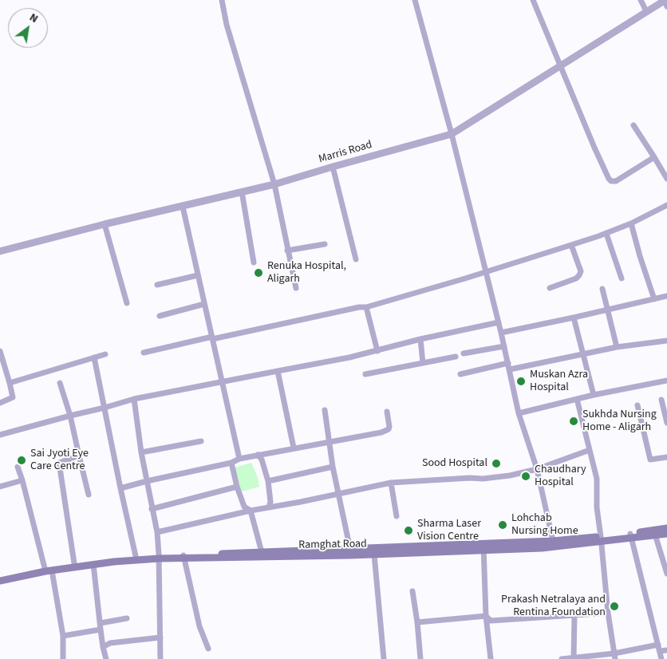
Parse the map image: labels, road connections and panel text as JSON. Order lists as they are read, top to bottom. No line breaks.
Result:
{"streets":{"main road":["Ramghat Road"],"street":["Marris Road"]},"places":["Renuka Hospital, Aligarh","Muskan Azra Hospital","Sukhda Nursing Home - Aligarh","Sai Jyoti Eye Care Centre","Sood Hospital","Chaudhary Hospital","Lohchab Nursing Home","Sharma Laser Vision Centre","Prakash Netralaya and Rentina Foundation"],"north":"top right"}
